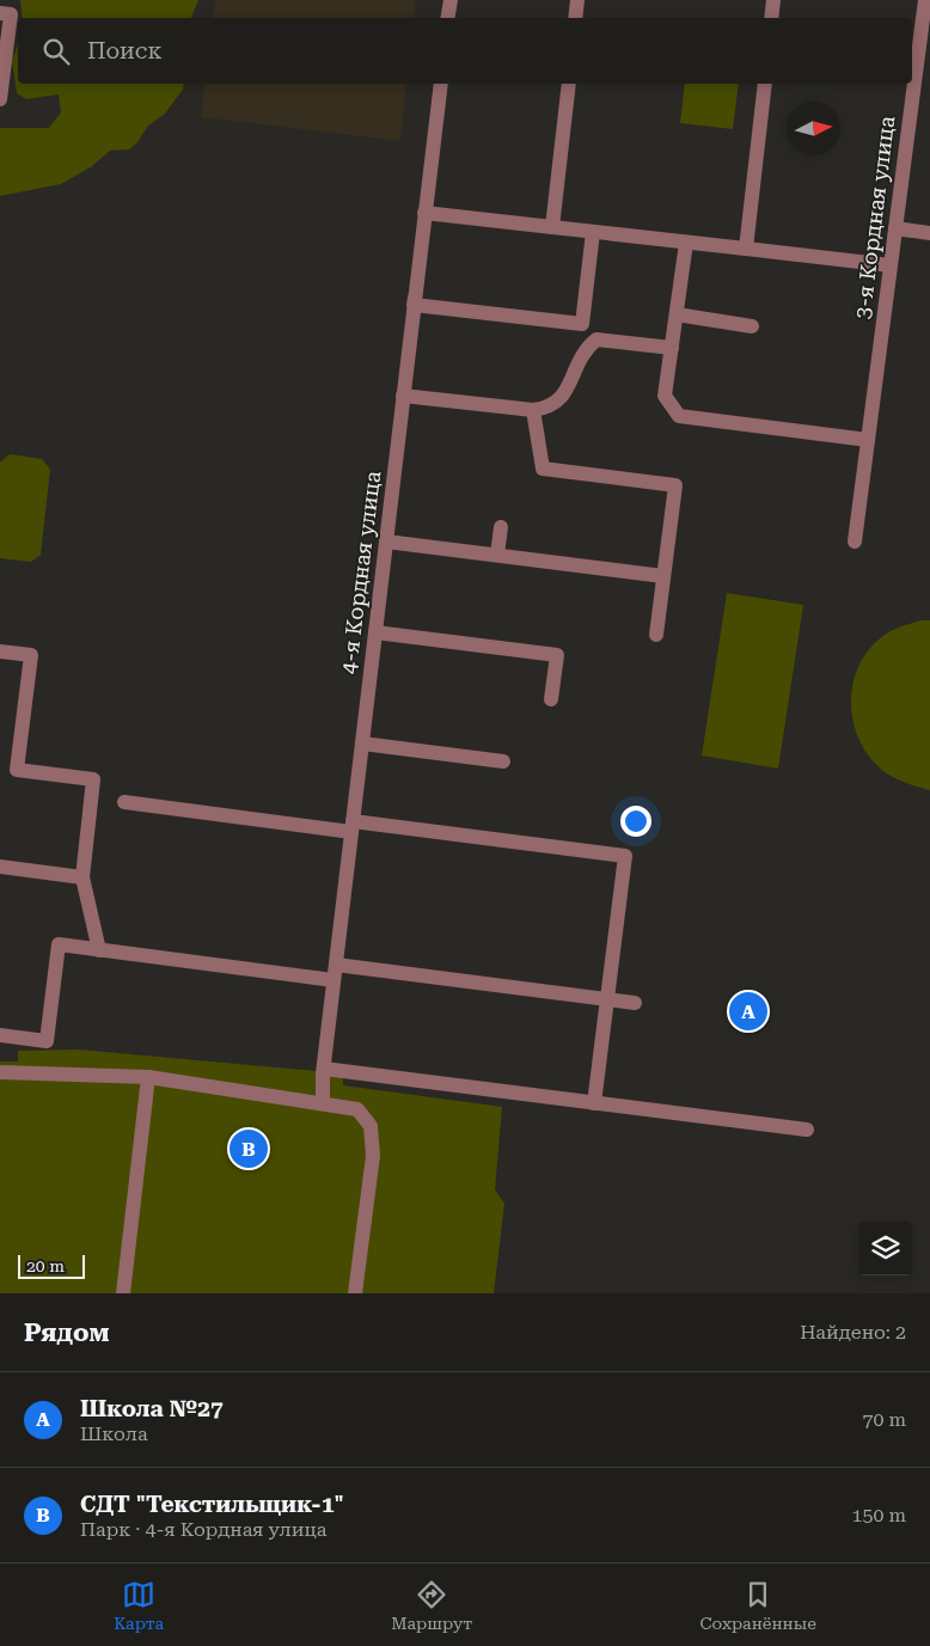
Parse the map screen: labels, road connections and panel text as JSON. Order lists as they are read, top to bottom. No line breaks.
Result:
{"streets":{"street":["3-я Кордная улица","4-я Кордная улица"]},"scale_bar":"20 m","north":"right","page":{"search":"Поиск","pins":["A","B"],"scale":"20 m","heading":["Рядом","Найдено: 2"],"list":[{"mark":"A","name":"Школа №27","note":"Школа","value":"70 m"},{"mark":"B","name":"СДТ \"Текстильщик-1\"","note":"Парк · 4-я Кордная улица","value":"150 m"}],"nav":["Карта","Маршрут","Сохранённые"]}}
